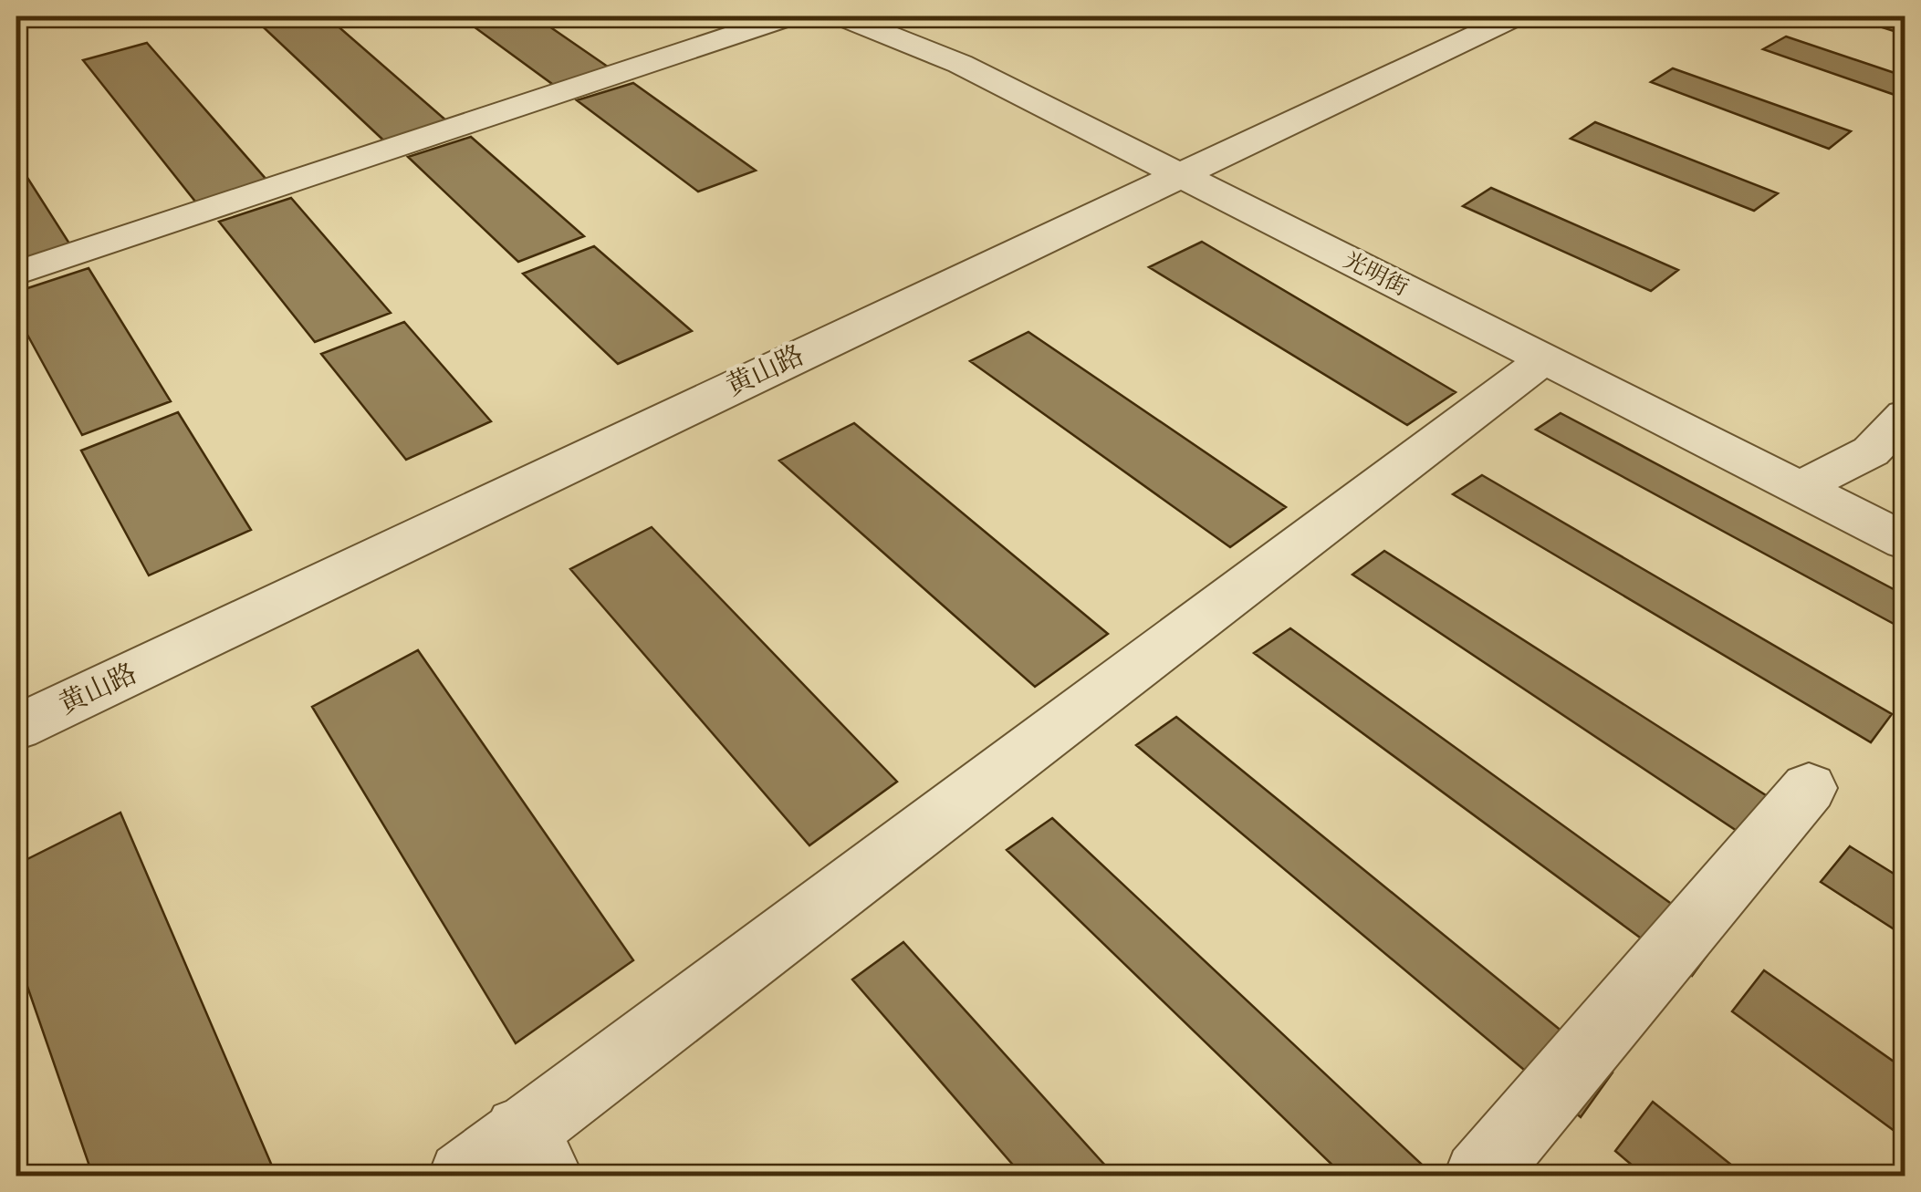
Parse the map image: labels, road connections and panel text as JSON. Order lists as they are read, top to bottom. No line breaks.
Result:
{"streets":{"street":["光明街","黄山路"]},"crossings":[["光明街","黄山路"]]}
